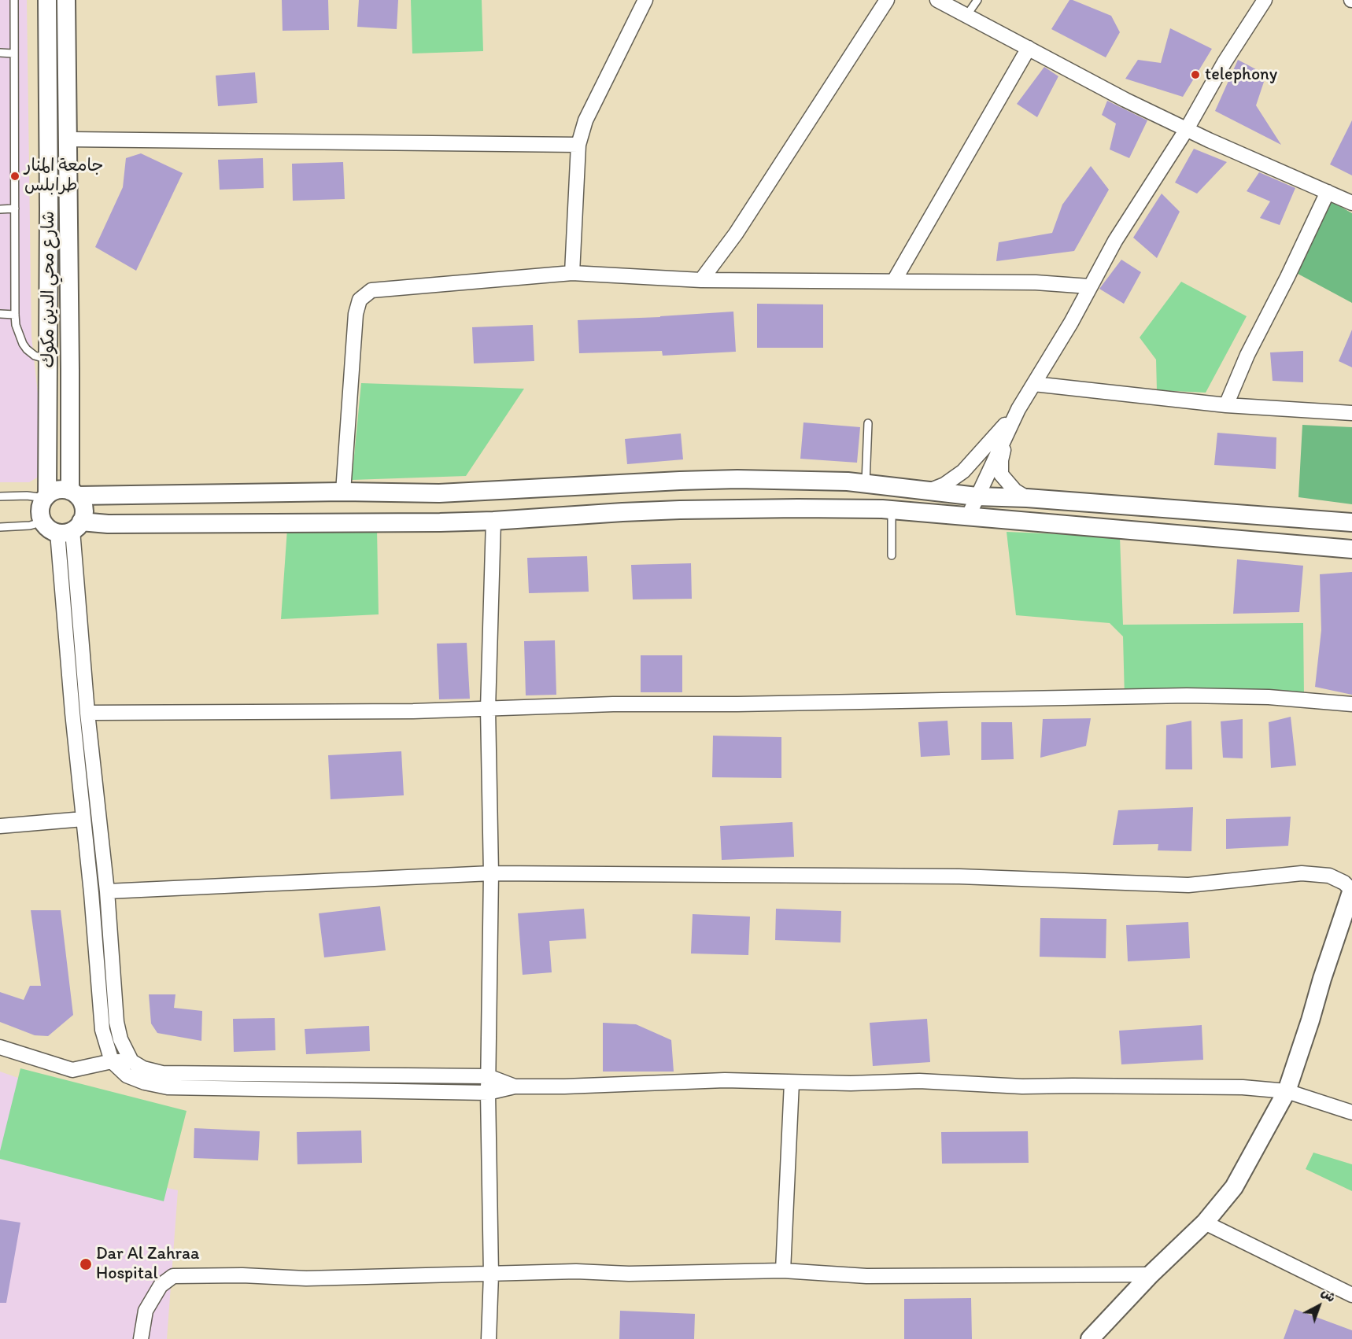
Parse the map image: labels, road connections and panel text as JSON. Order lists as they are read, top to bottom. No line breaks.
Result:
{"streets":{"street":["شارع محي الدين مكوك"]},"places":["telephony","جامعة المنار طرابلس","Dar Al Zahraa Hospital"],"north":"top right"}
